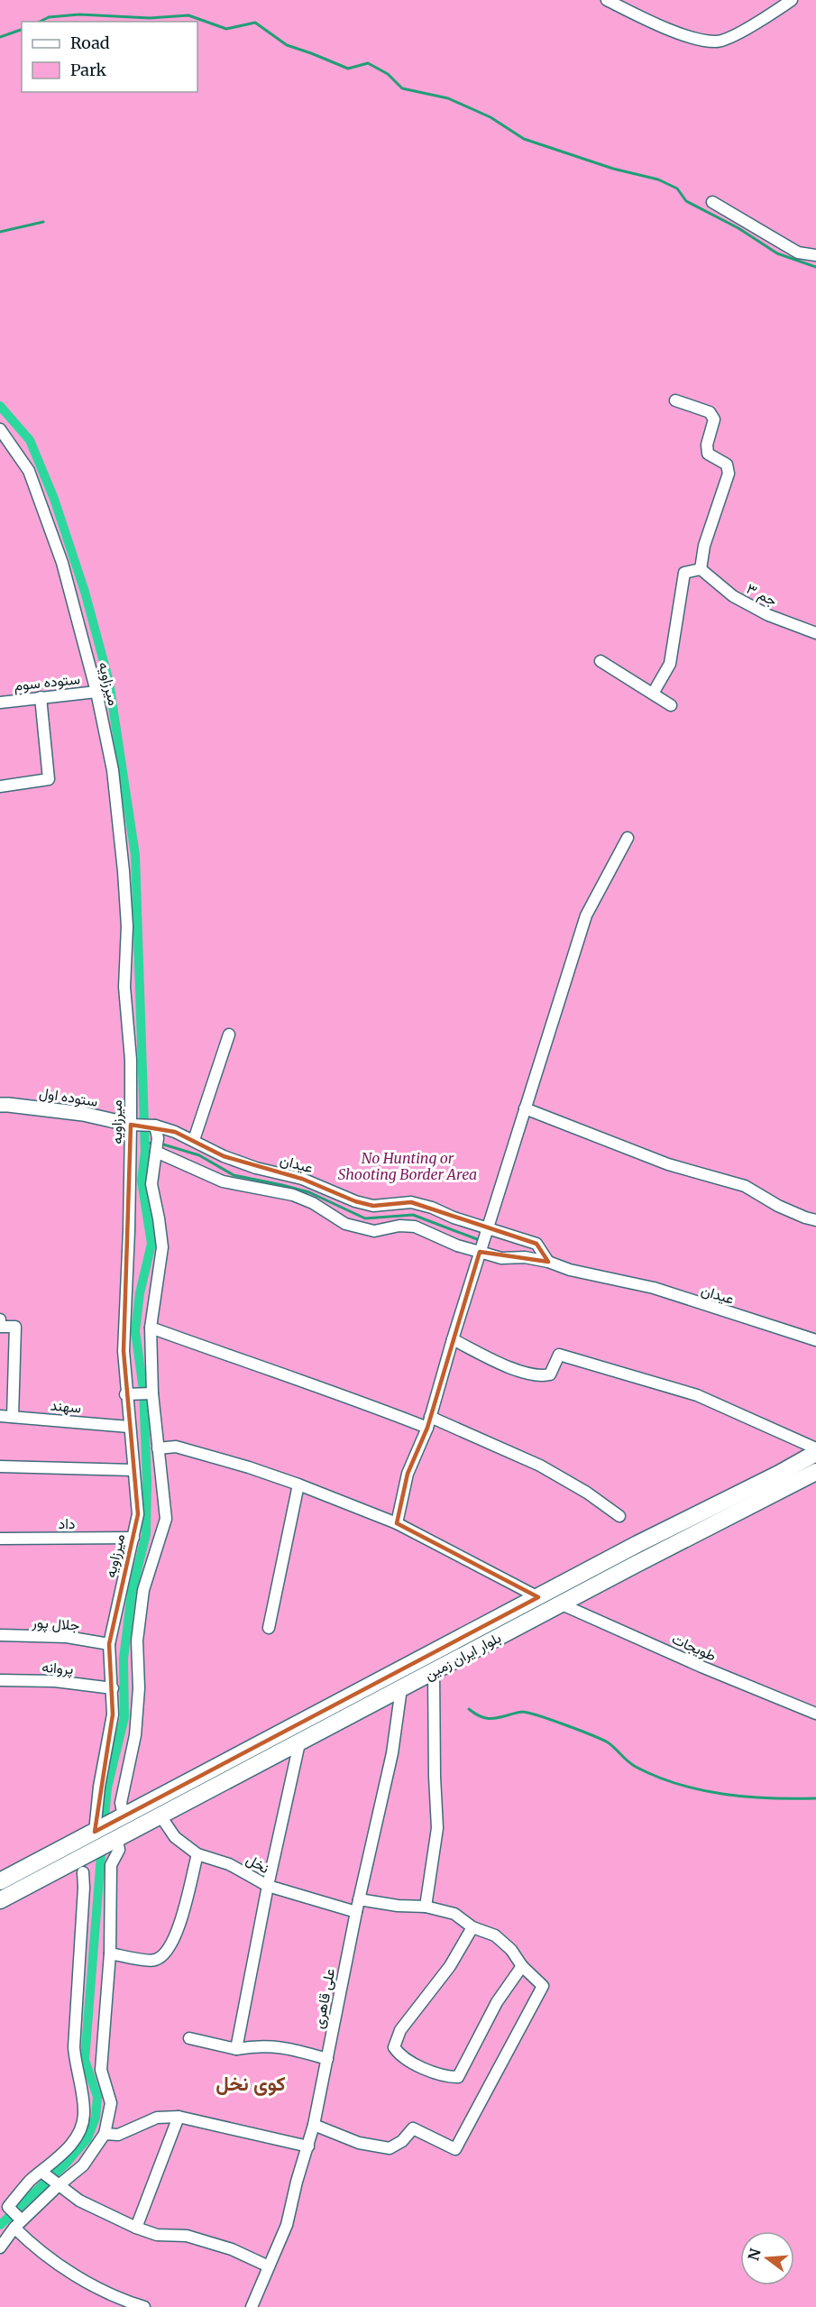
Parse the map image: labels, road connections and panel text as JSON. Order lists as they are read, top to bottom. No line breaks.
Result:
{"streets":{"main road":["بلوار ایران زمین"],"street":["جم ۳","ستوده سوم","میرزاویه","ستوده اول","عیدان","سهند","داد","جلال پور","طویجات","پروانه","نخل","علی قاهری"]},"crossings":[["ستوده سوم","میرزاویه"],["میرزاویه","ستوده اول"],["میرزاویه","عیدان"],["میرزاویه","سهند"],["میرزاویه","داد"],["میرزاویه","جلال پور"],["میرزاویه","بلوار ایران زمین"],["میرزاویه","پروانه"],["ستوده اول","عیدان"],["طویجات","بلوار ایران زمین"],["بلوار ایران زمین","نخل"],["بلوار ایران زمین","علی قاهری"],["نخل","علی قاهری"]],"districts":["کوی نخل"],"parks":["No Hunting or Shooting Border Area"],"legend":["Road","Park"],"north":"left"}
